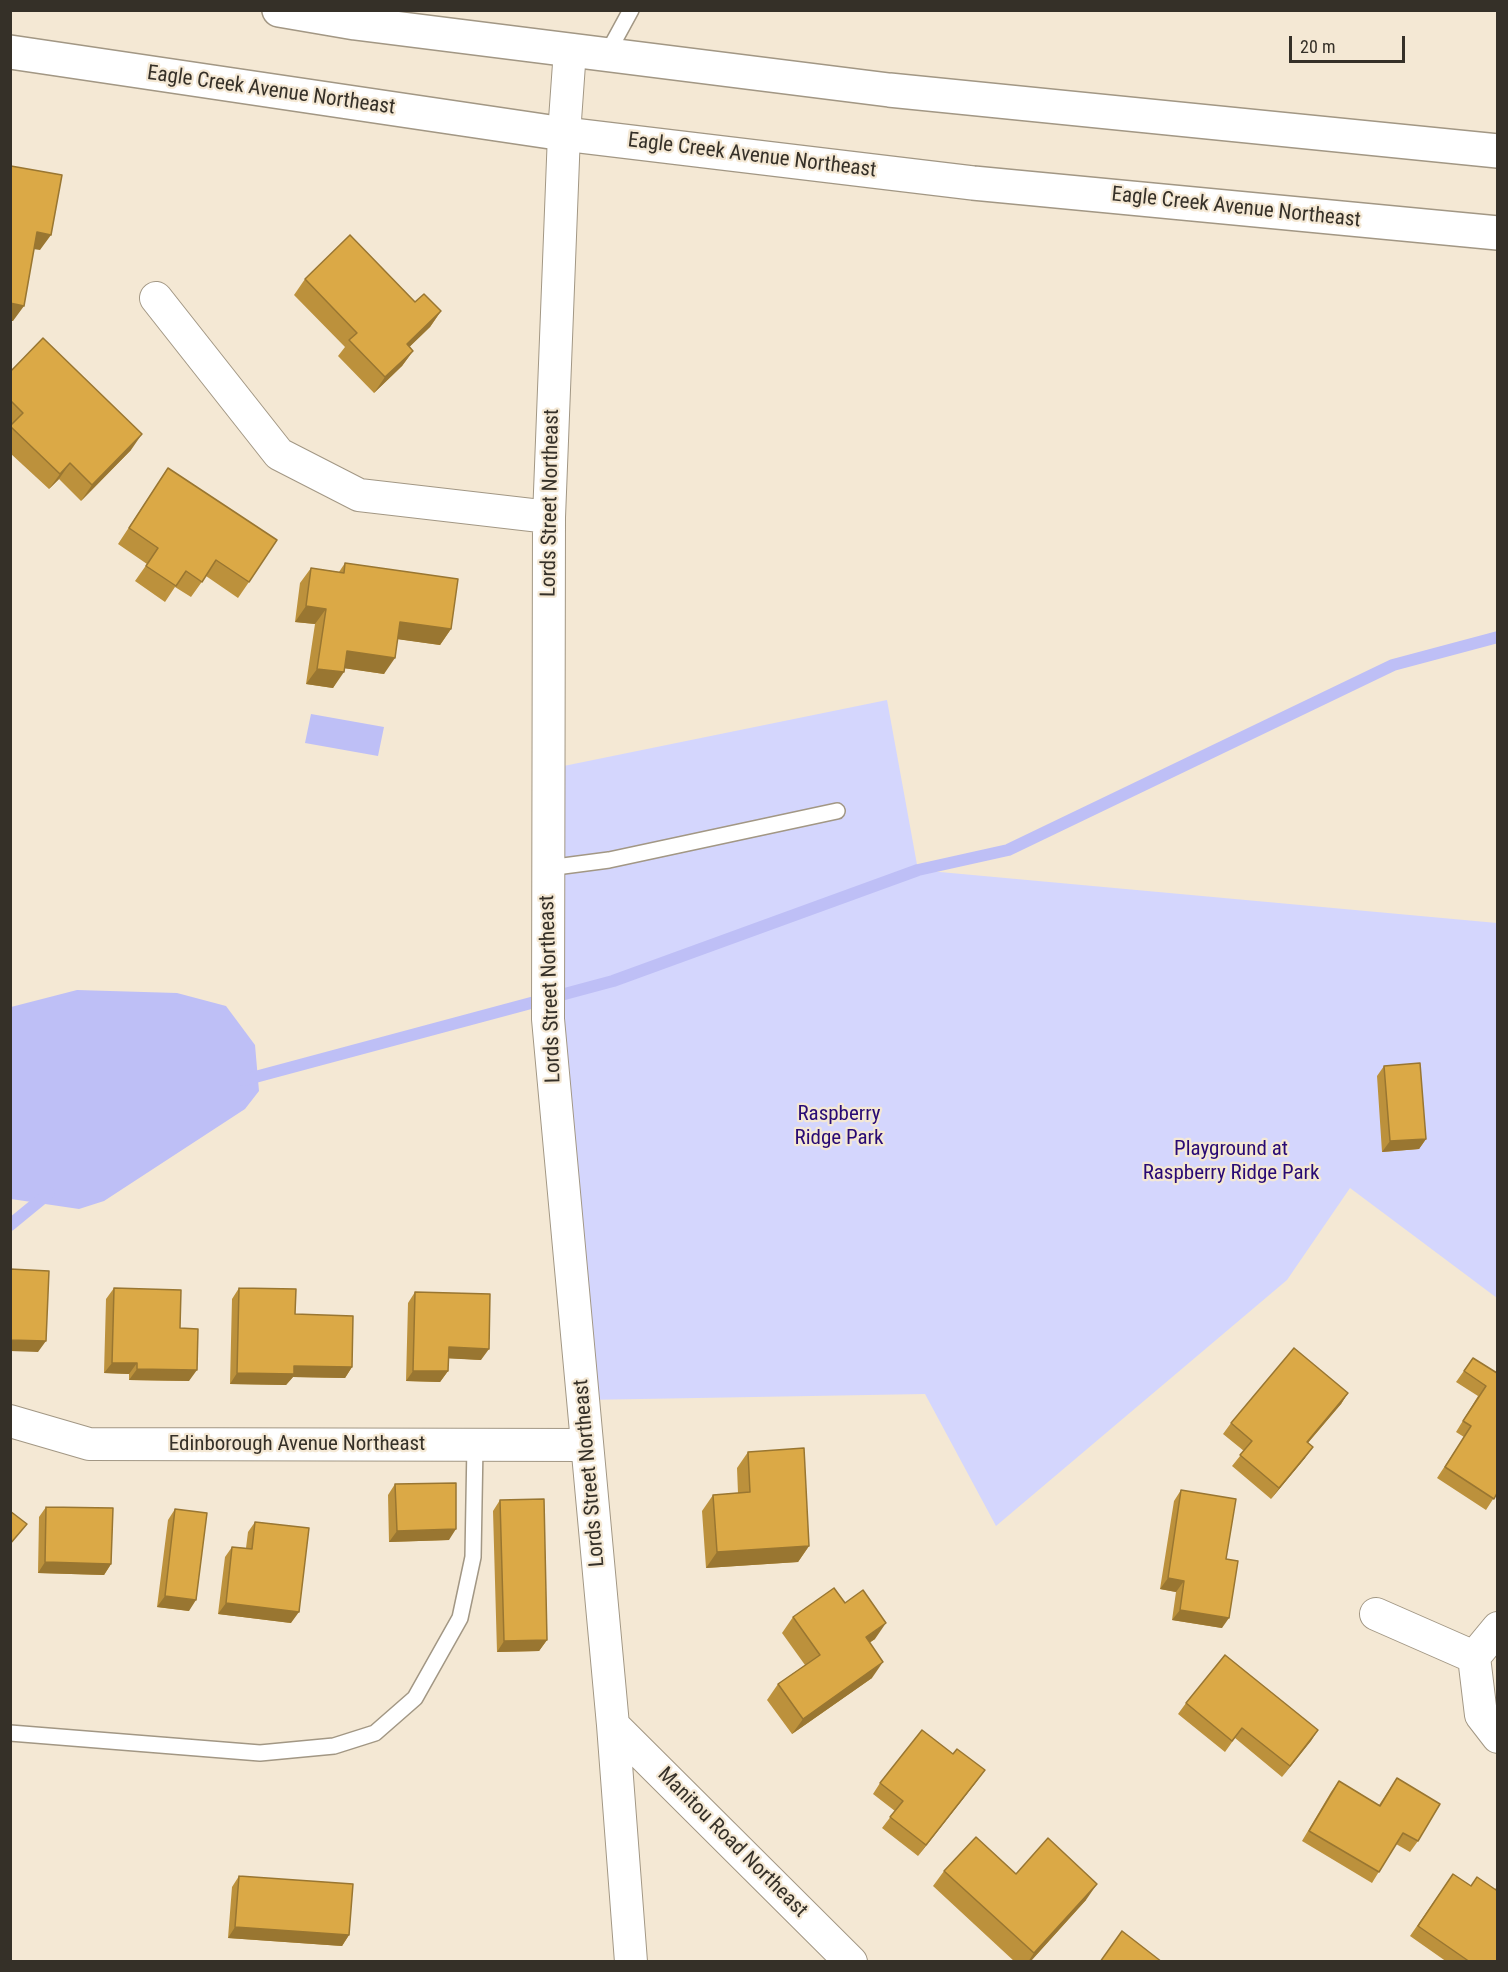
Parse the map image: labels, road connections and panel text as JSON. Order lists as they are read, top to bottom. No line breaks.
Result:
{"streets":{"main road":["Eagle Creek Avenue Northeast"],"street":["Lords Street Northeast","Edinborough Avenue Northeast","Manitou Road Northeast"]},"crossings":[["Eagle Creek Avenue Northeast","Lords Street Northeast"],["Lords Street Northeast","Edinborough Avenue Northeast"],["Lords Street Northeast","Manitou Road Northeast"]],"parks":["Raspberry Ridge Park","Playground at Raspberry Ridge Park"],"scale_bar":"20 m"}
